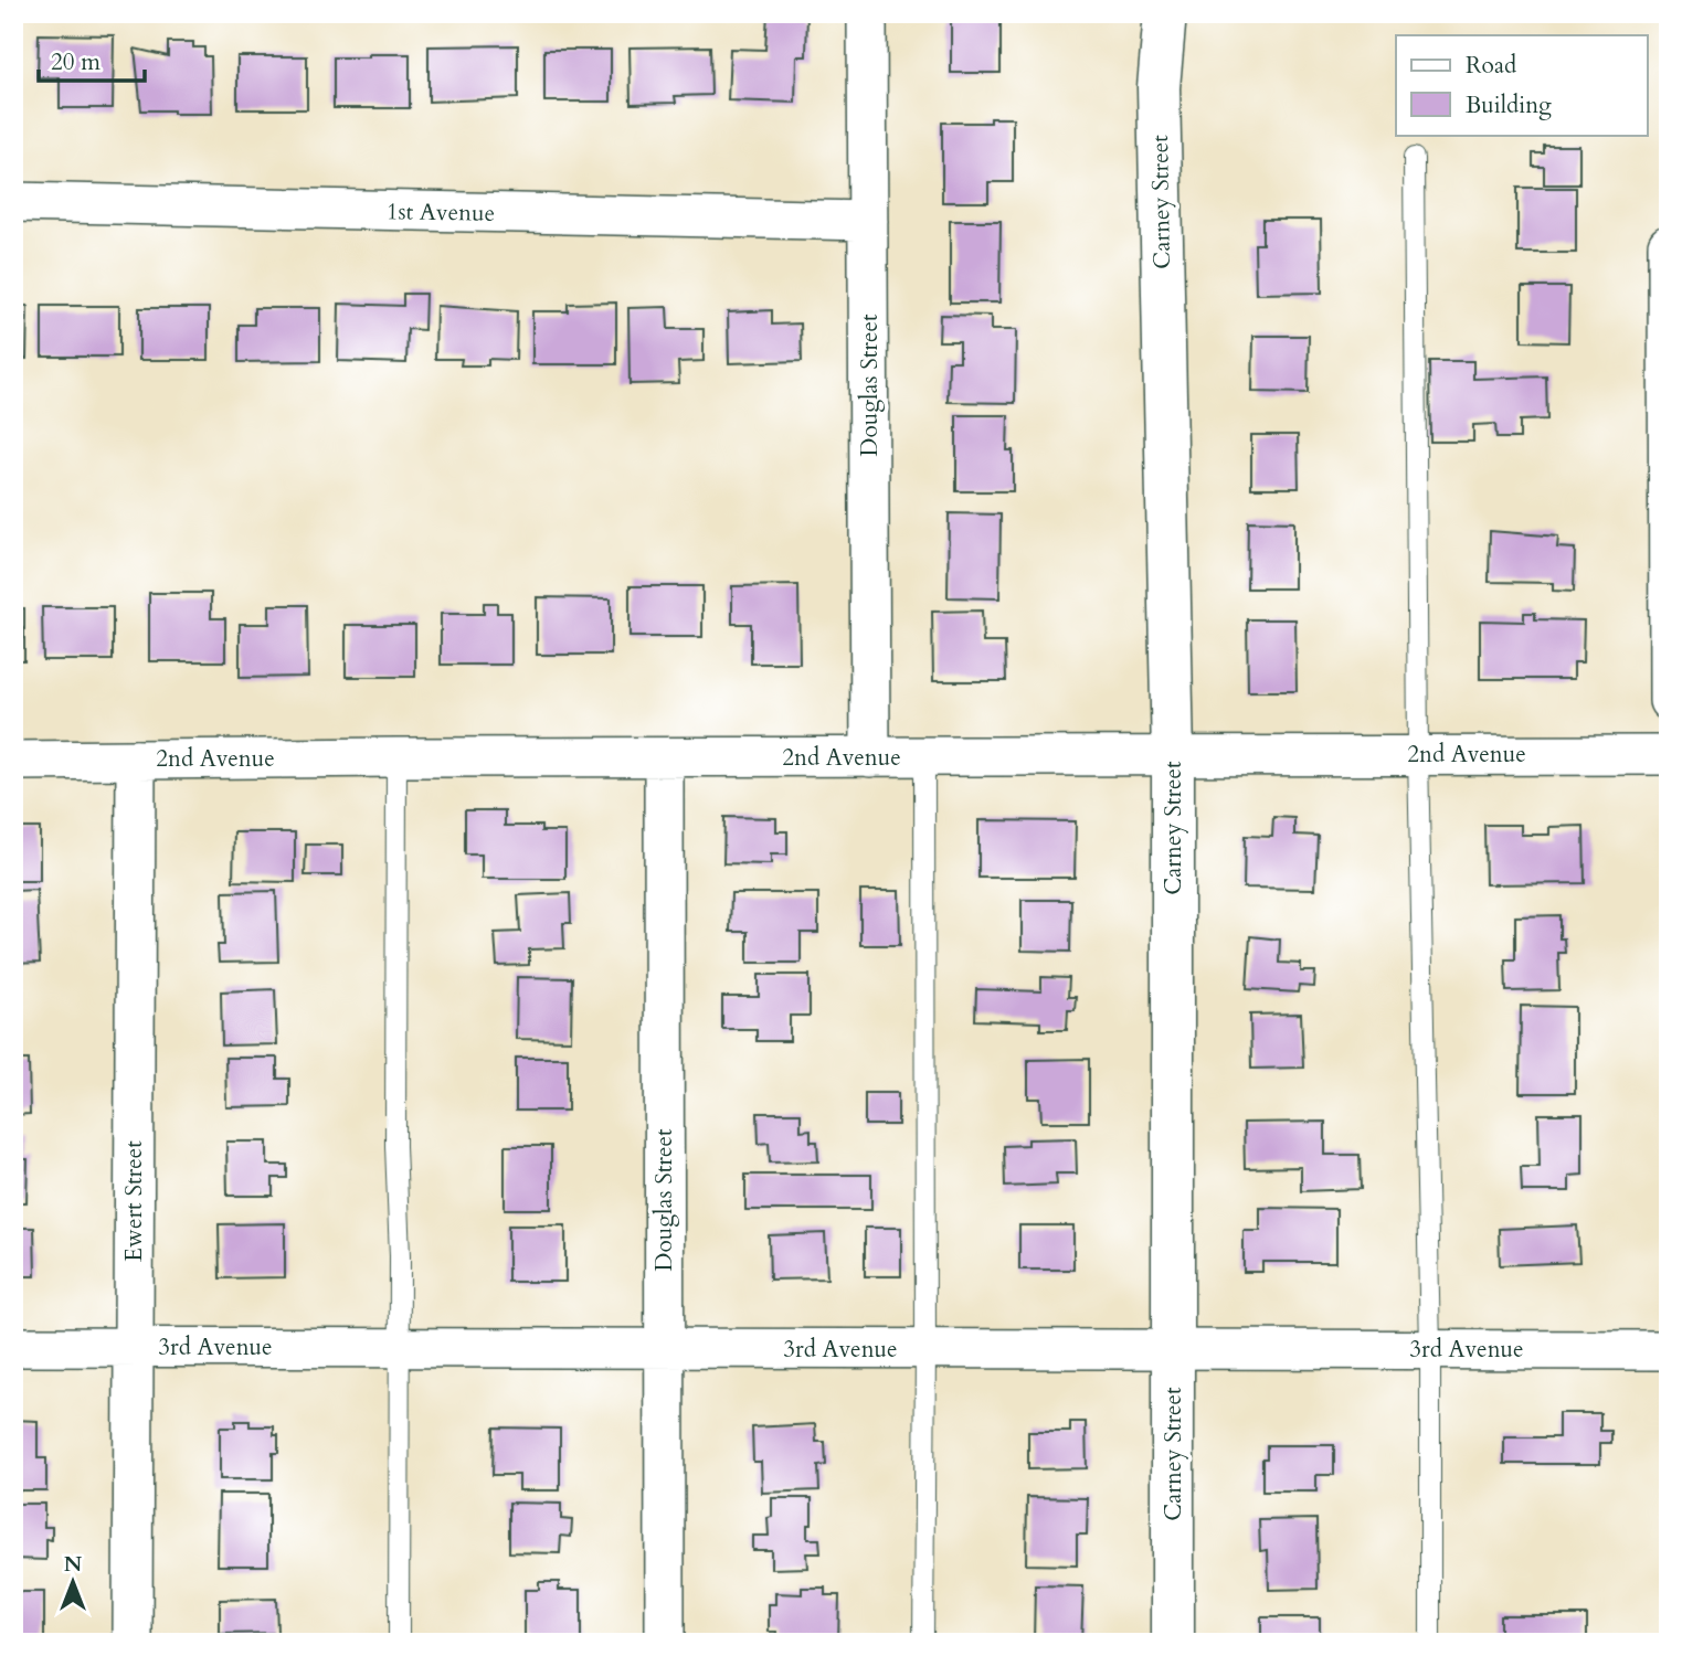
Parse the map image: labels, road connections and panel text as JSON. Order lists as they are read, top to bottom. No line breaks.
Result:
{"streets":{"street":["Carney Street","1st Avenue","Douglas Street","2nd Avenue","Ewert Street","3rd Avenue"]},"crossings":[["Carney Street","2nd Avenue"],["Carney Street","3rd Avenue"],["1st Avenue","Douglas Street"],["Douglas Street","2nd Avenue"],["Douglas Street","3rd Avenue"],["2nd Avenue","Ewert Street"],["Ewert Street","3rd Avenue"]],"legend":["Road","Building"],"scale_bar":"20 m","north":"top"}
